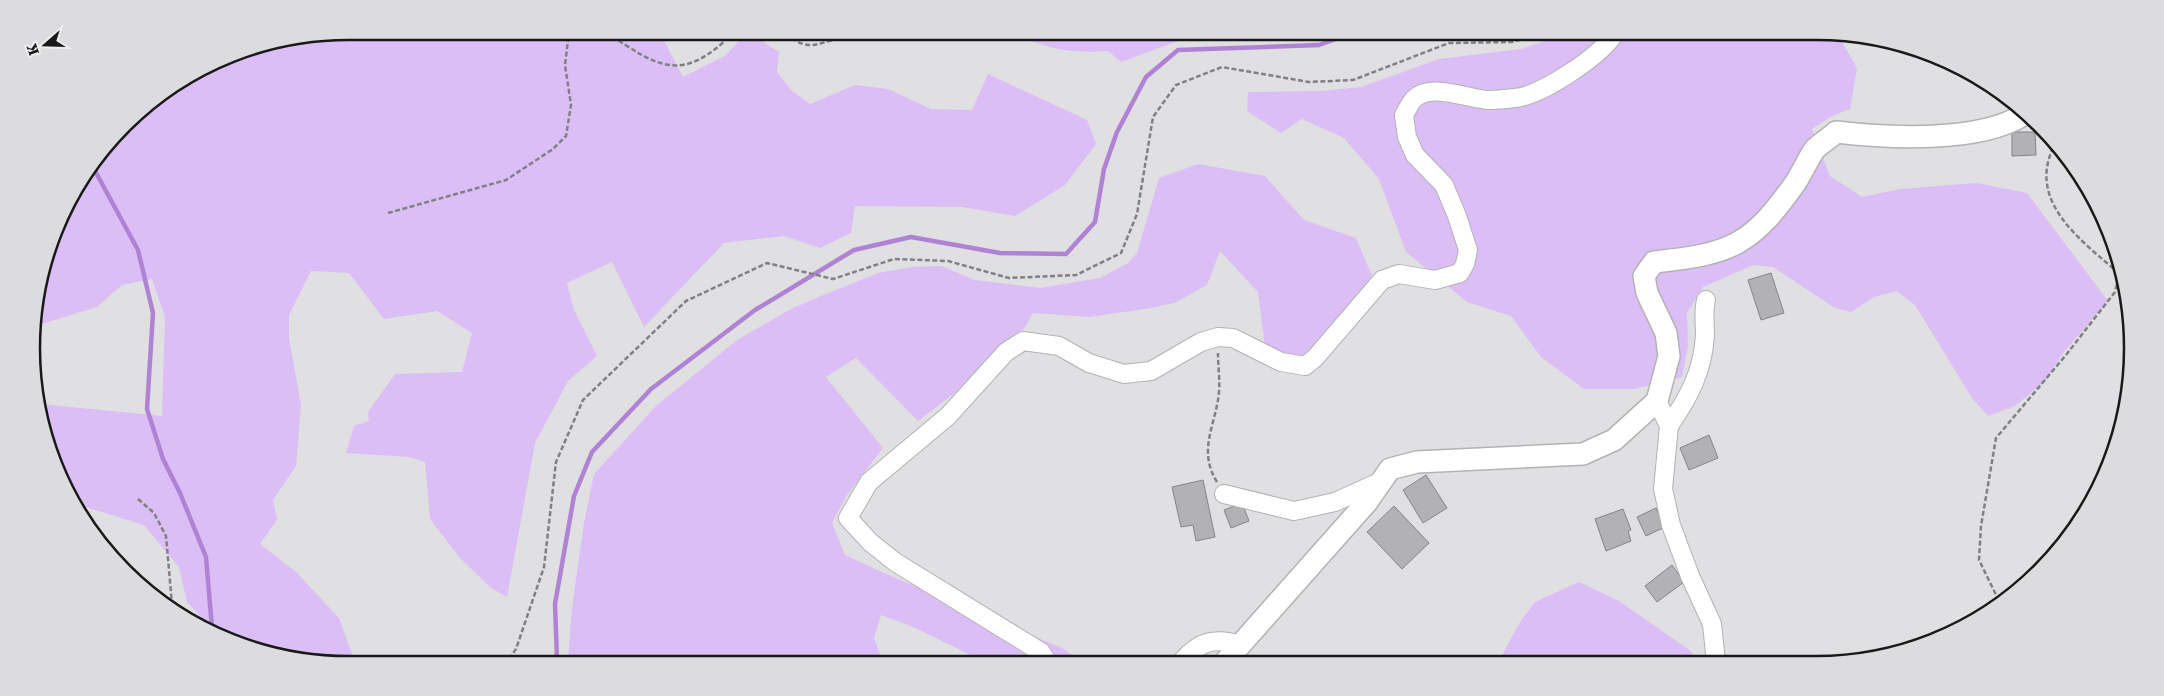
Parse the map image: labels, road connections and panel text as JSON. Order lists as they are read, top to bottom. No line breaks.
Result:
{"north":"left"}
